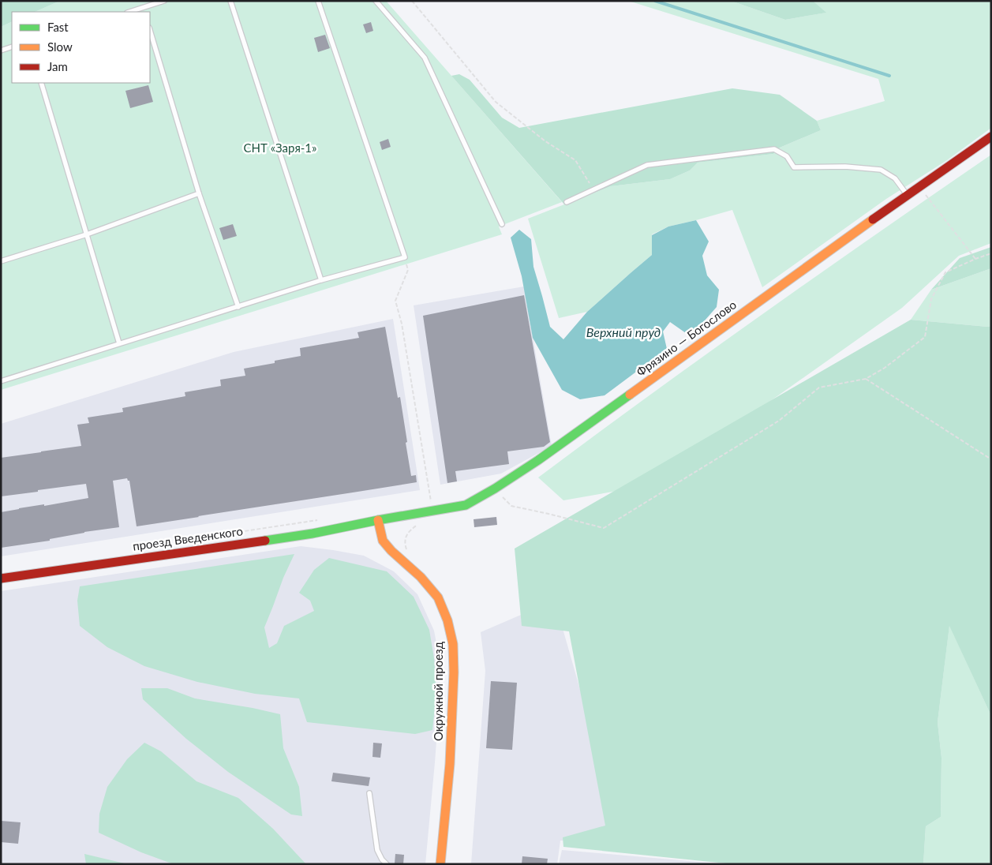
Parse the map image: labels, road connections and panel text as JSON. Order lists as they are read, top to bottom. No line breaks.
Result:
{"streets":{"street":["Фрязино — Богослово","проезд Введенского","Окружной проезд"]},"crossings":[["Фрязино — Богослово","проезд Введенского"],["Фрязино — Богослово","Окружной проезд"],["проезд Введенского","Окружной проезд"]],"water":["Верхний пруд"],"parks":["СНТ «Заря-1»"],"legend":["Fast","Slow","Jam"]}
